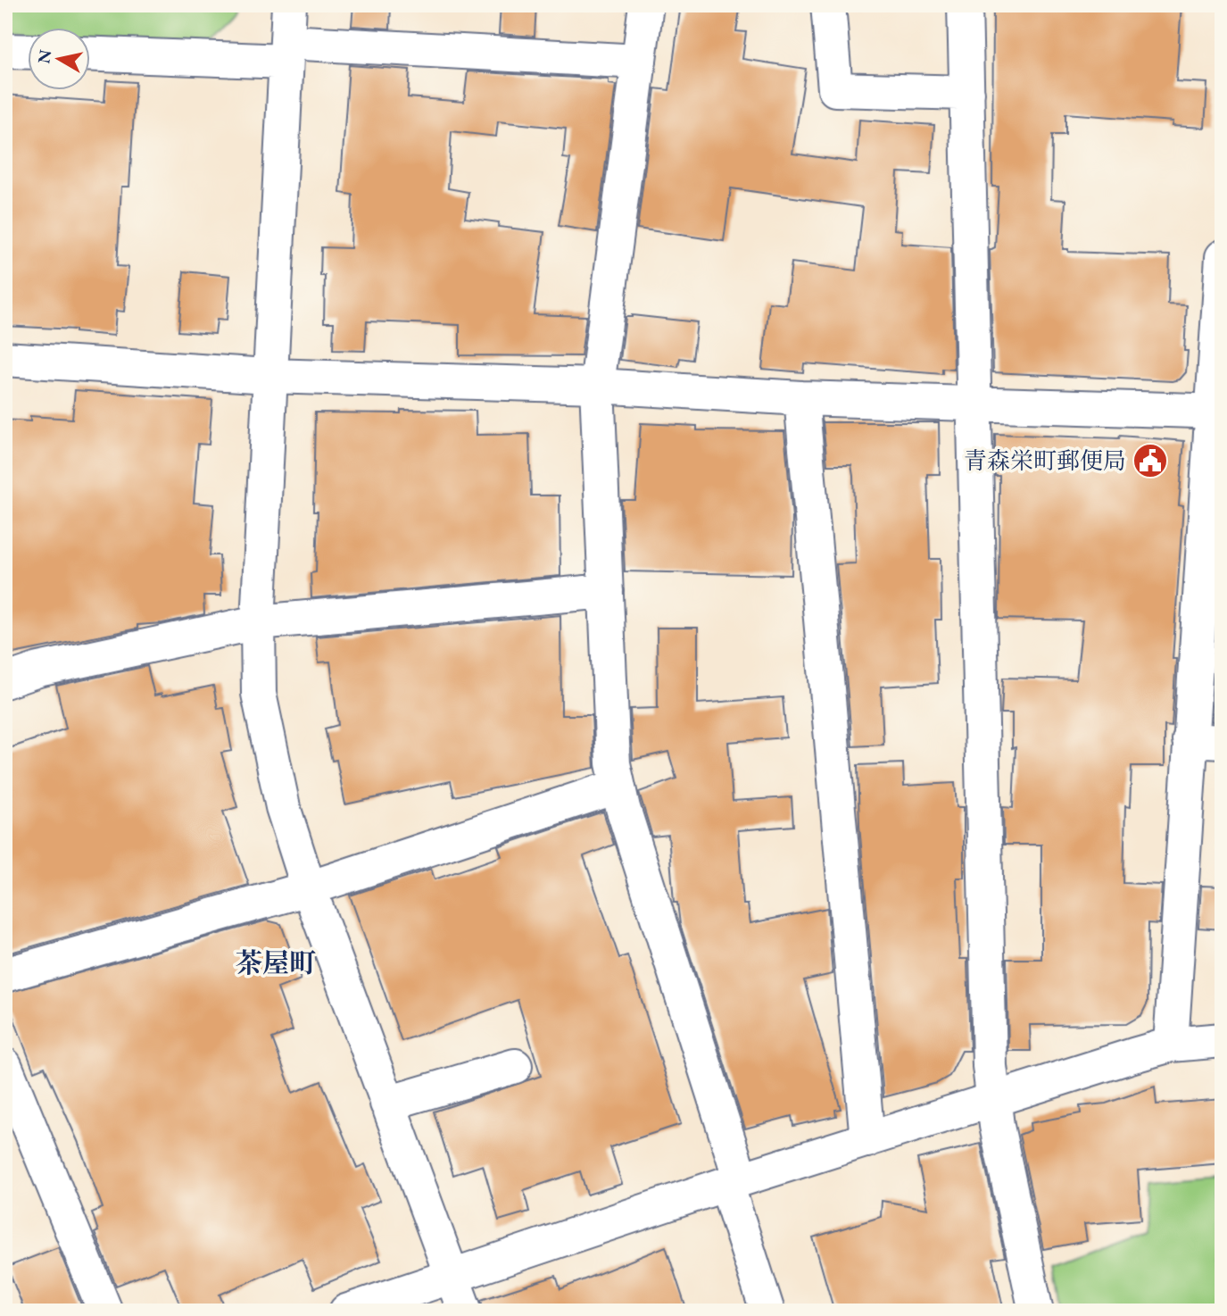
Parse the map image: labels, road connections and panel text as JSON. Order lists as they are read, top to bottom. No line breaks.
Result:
{"districts":["茶屋町"],"places":{"public building":["青森栄町郵便局"]},"north":"left"}
